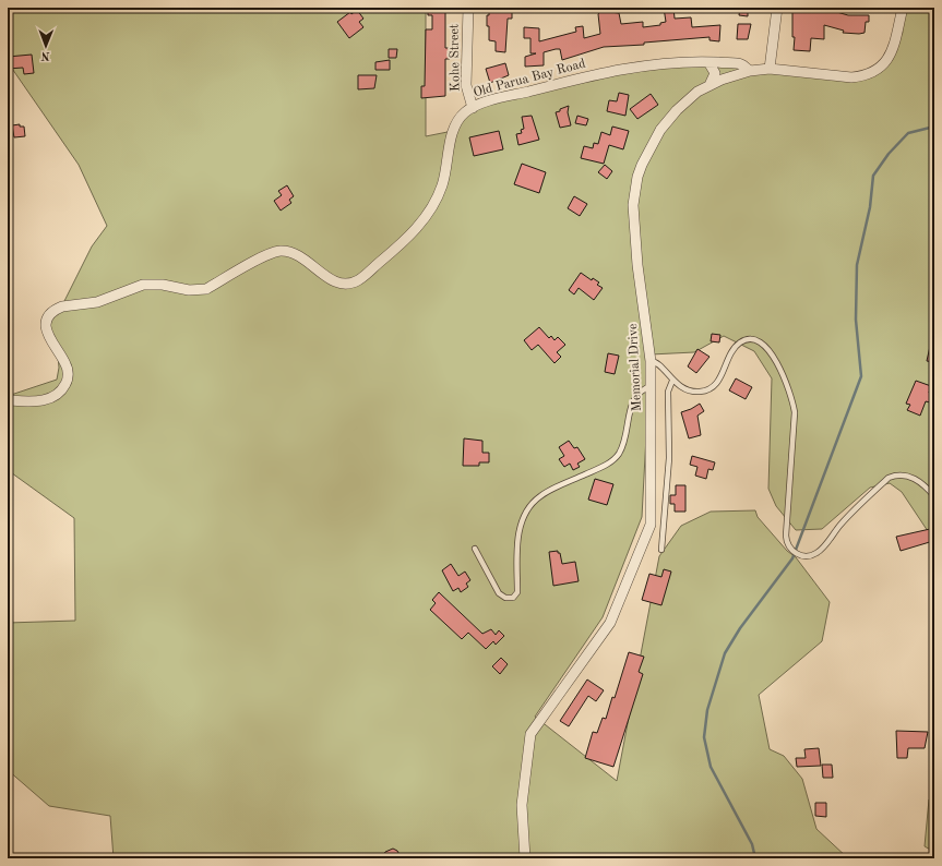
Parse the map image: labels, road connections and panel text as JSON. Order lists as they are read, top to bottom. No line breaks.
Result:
{"streets":{"street":["Kohe Street","Old Parua Bay Road","Memorial Drive"]},"crossings":[["Kohe Street","Old Parua Bay Road"],["Old Parua Bay Road","Memorial Drive"]],"north":"bottom"}
